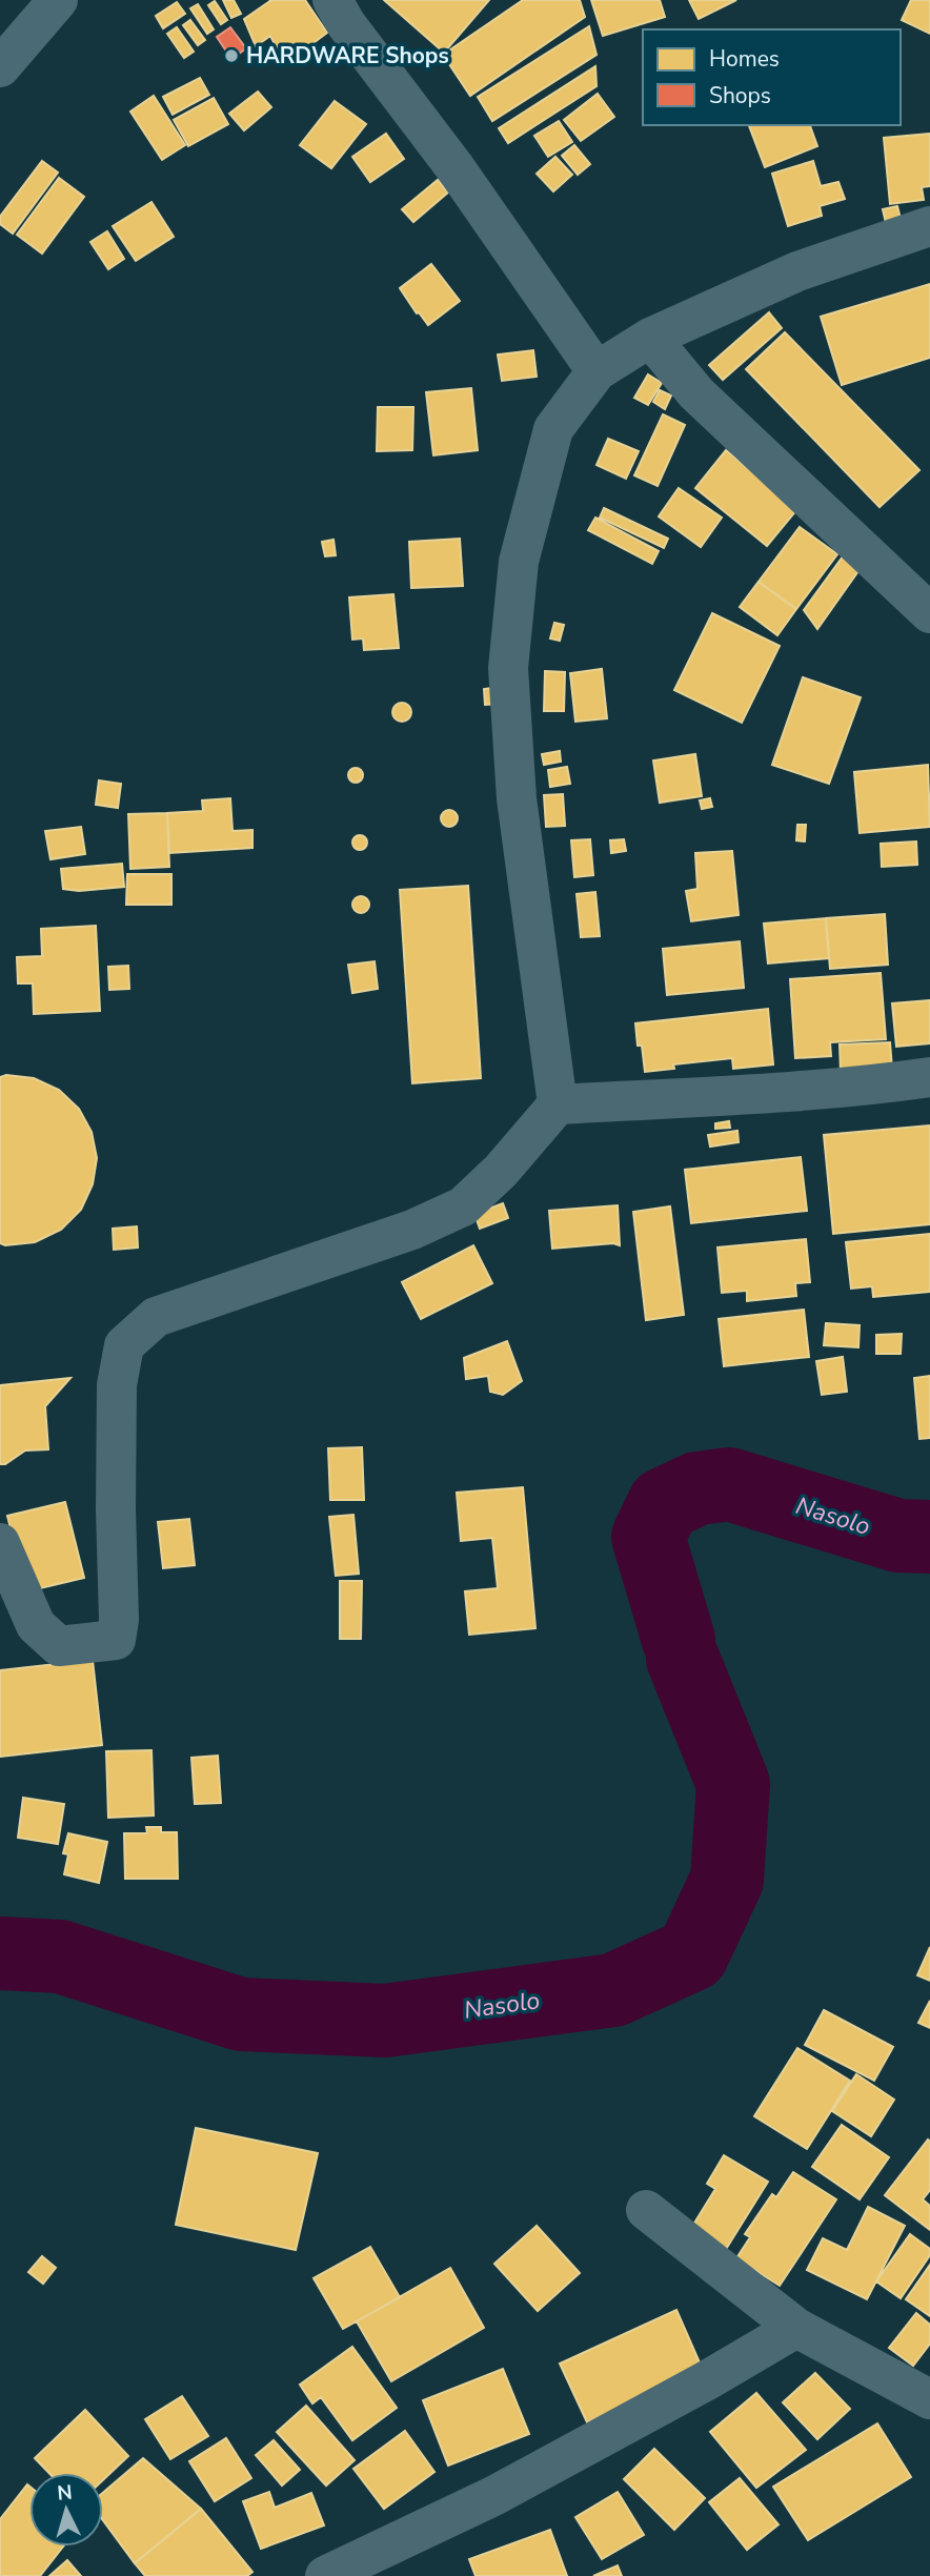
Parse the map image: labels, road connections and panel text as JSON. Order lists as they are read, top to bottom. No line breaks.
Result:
{"water":["Nasolo"],"places":["HARDWARE Shops"],"legend":["Homes","Shops"],"north":"top"}
